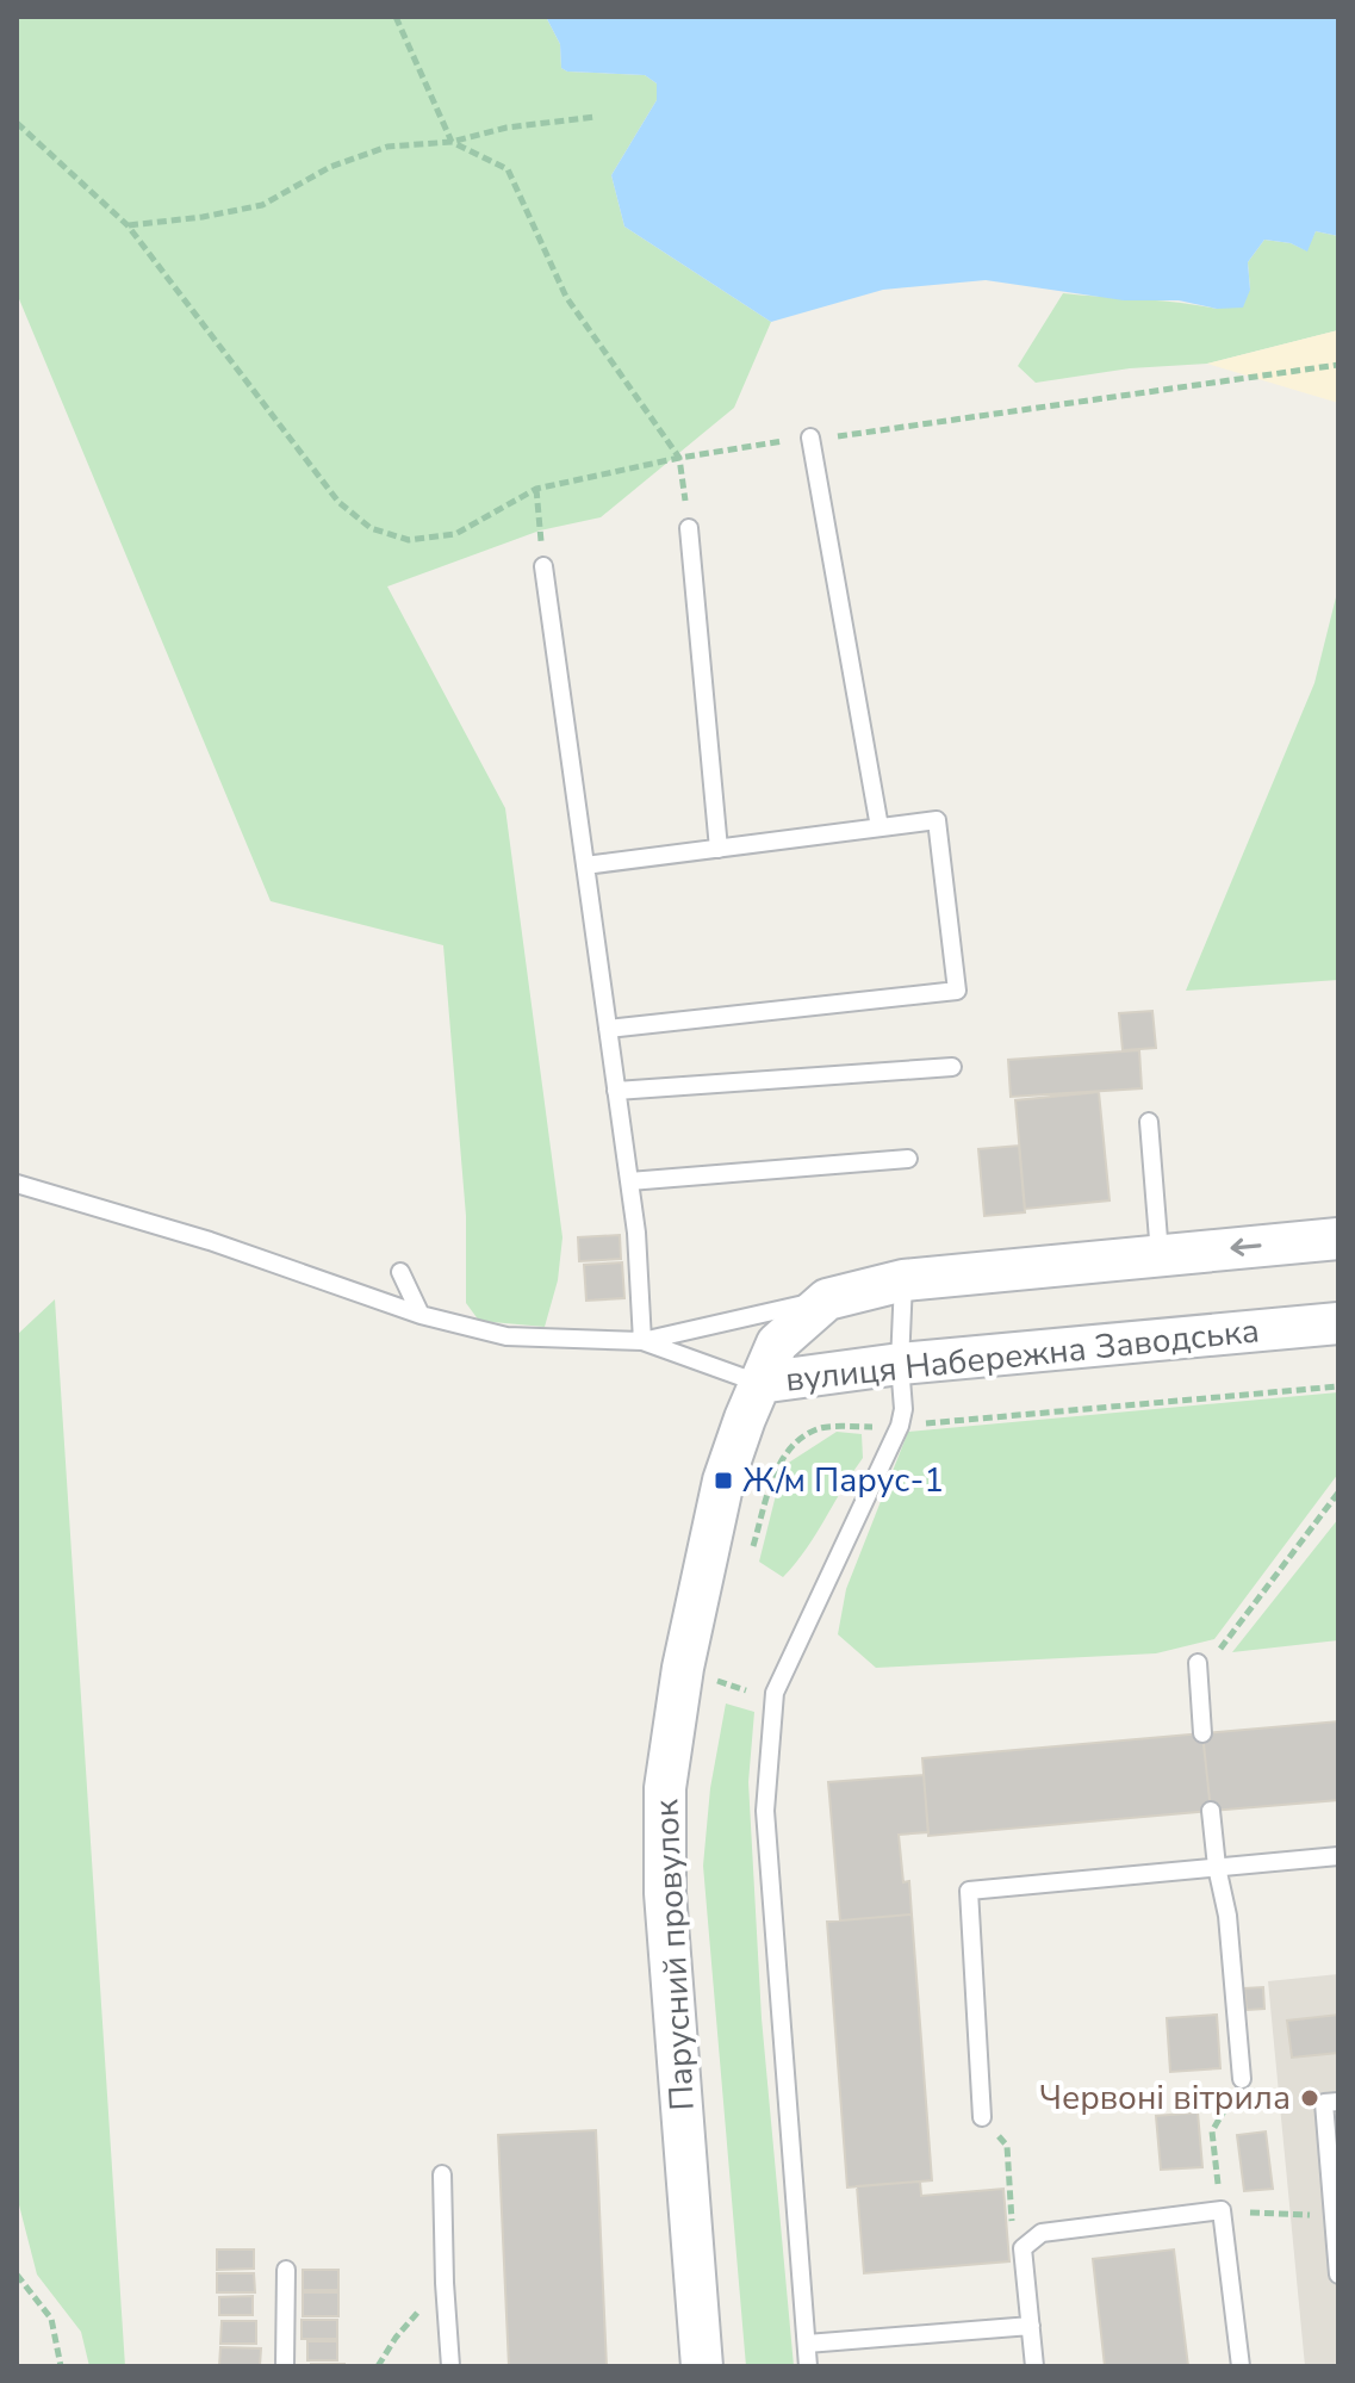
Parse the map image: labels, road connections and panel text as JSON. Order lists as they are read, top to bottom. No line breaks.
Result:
{"streets":{"street":["вулиця Набережна Заводська","Парусний провулок"]},"crossings":[["вулиця Набережна Заводська","Парусний провулок"]],"places":{"transit":["Ж/м Парус-1"],"other":["Червоні вітрила"]}}
